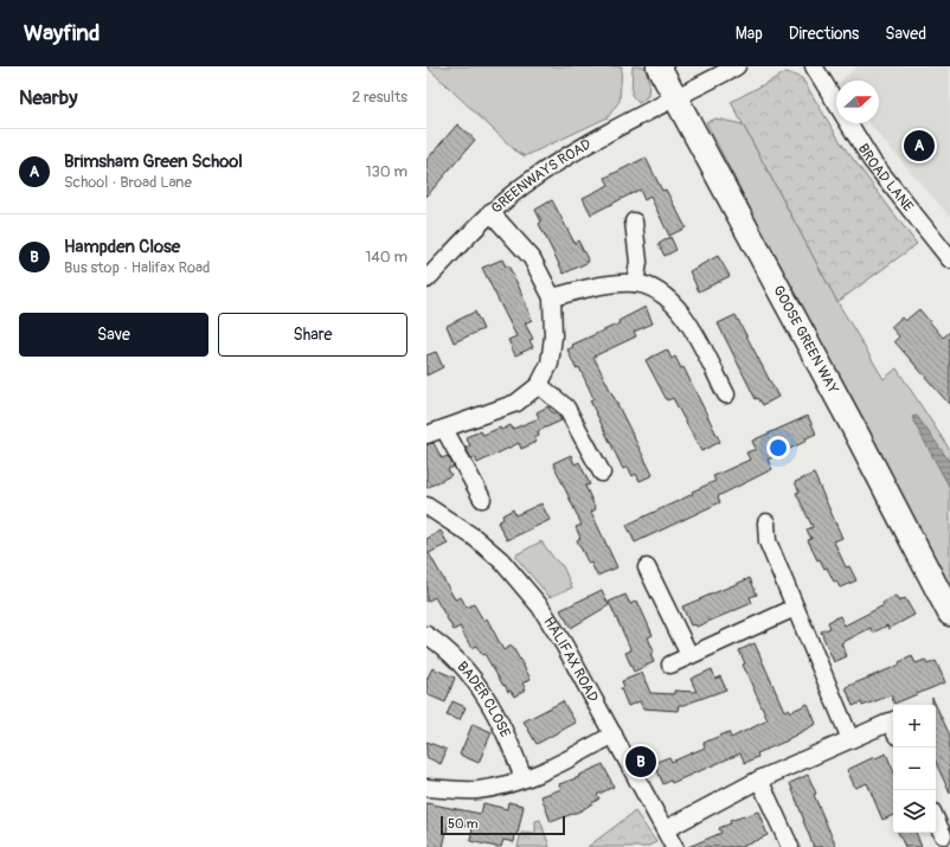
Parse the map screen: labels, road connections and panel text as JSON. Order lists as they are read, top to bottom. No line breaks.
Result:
{"streets":{"main road":["GOOSE GREEN WAY"],"street":["GREENWAYS ROAD","BROAD LANE","HALIFAX ROAD","BADER CLOSE"]},"crossings":[["GREENWAYS ROAD","GOOSE GREEN WAY"]],"scale_bar":"50 m","north":"right","page":{"header":"Wayfind","nav":["Map","Directions","Saved"],"heading":["Nearby","2 results"],"list":[{"mark":"A","name":"Brimsham Green School","note":"School · Broad Lane","value":"130 m"},{"mark":"B","name":"Hampden Close","note":"Bus stop · Halifax Road","value":"140 m"}],"pins":["A","B"],"buttons":["Save","Share"],"map_buttons":["+","−"],"scale":"50 m"}}
